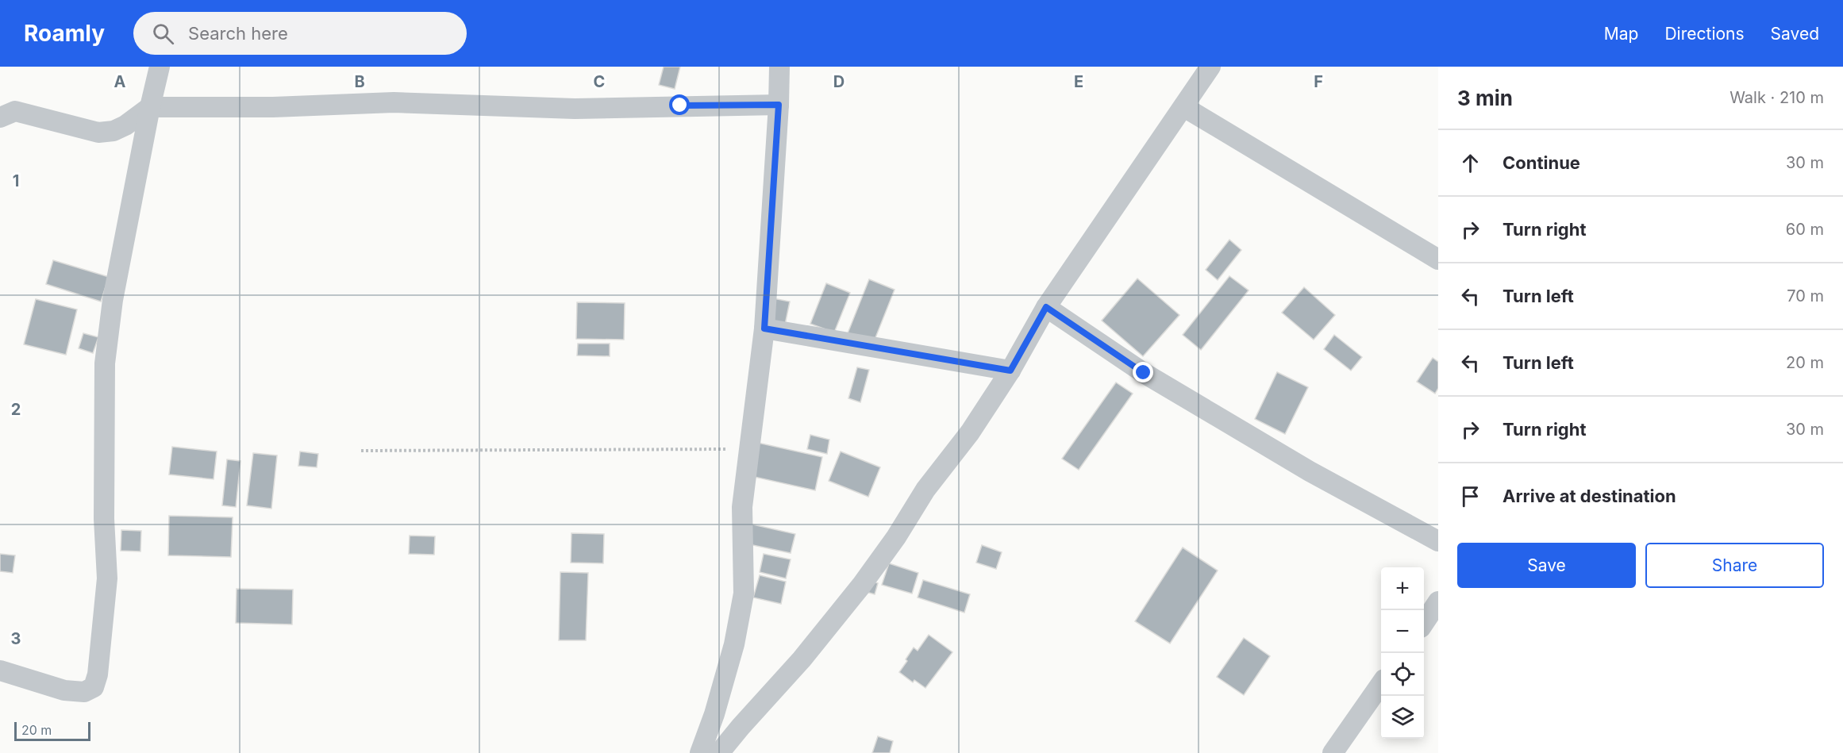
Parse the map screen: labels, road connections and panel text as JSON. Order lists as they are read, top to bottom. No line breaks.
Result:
{"scale_bar":"20 m","page":{"header":"Roamly","search":"Search here","nav":["Map","Directions","Saved"],"heading":["3 min","Walk · 210 m"],"list":[["Continue","30 m"],["Turn right","60 m"],["Turn left","70 m"],["Turn left","20 m"],["Turn right","30 m"],"Arrive at destination"],"buttons":["Save","Share"],"map_buttons":["+","−"],"scale":"20 m"},"grid":{"columns":["A","B","C","D","E","F"],"rows":["1","2","3"]}}
